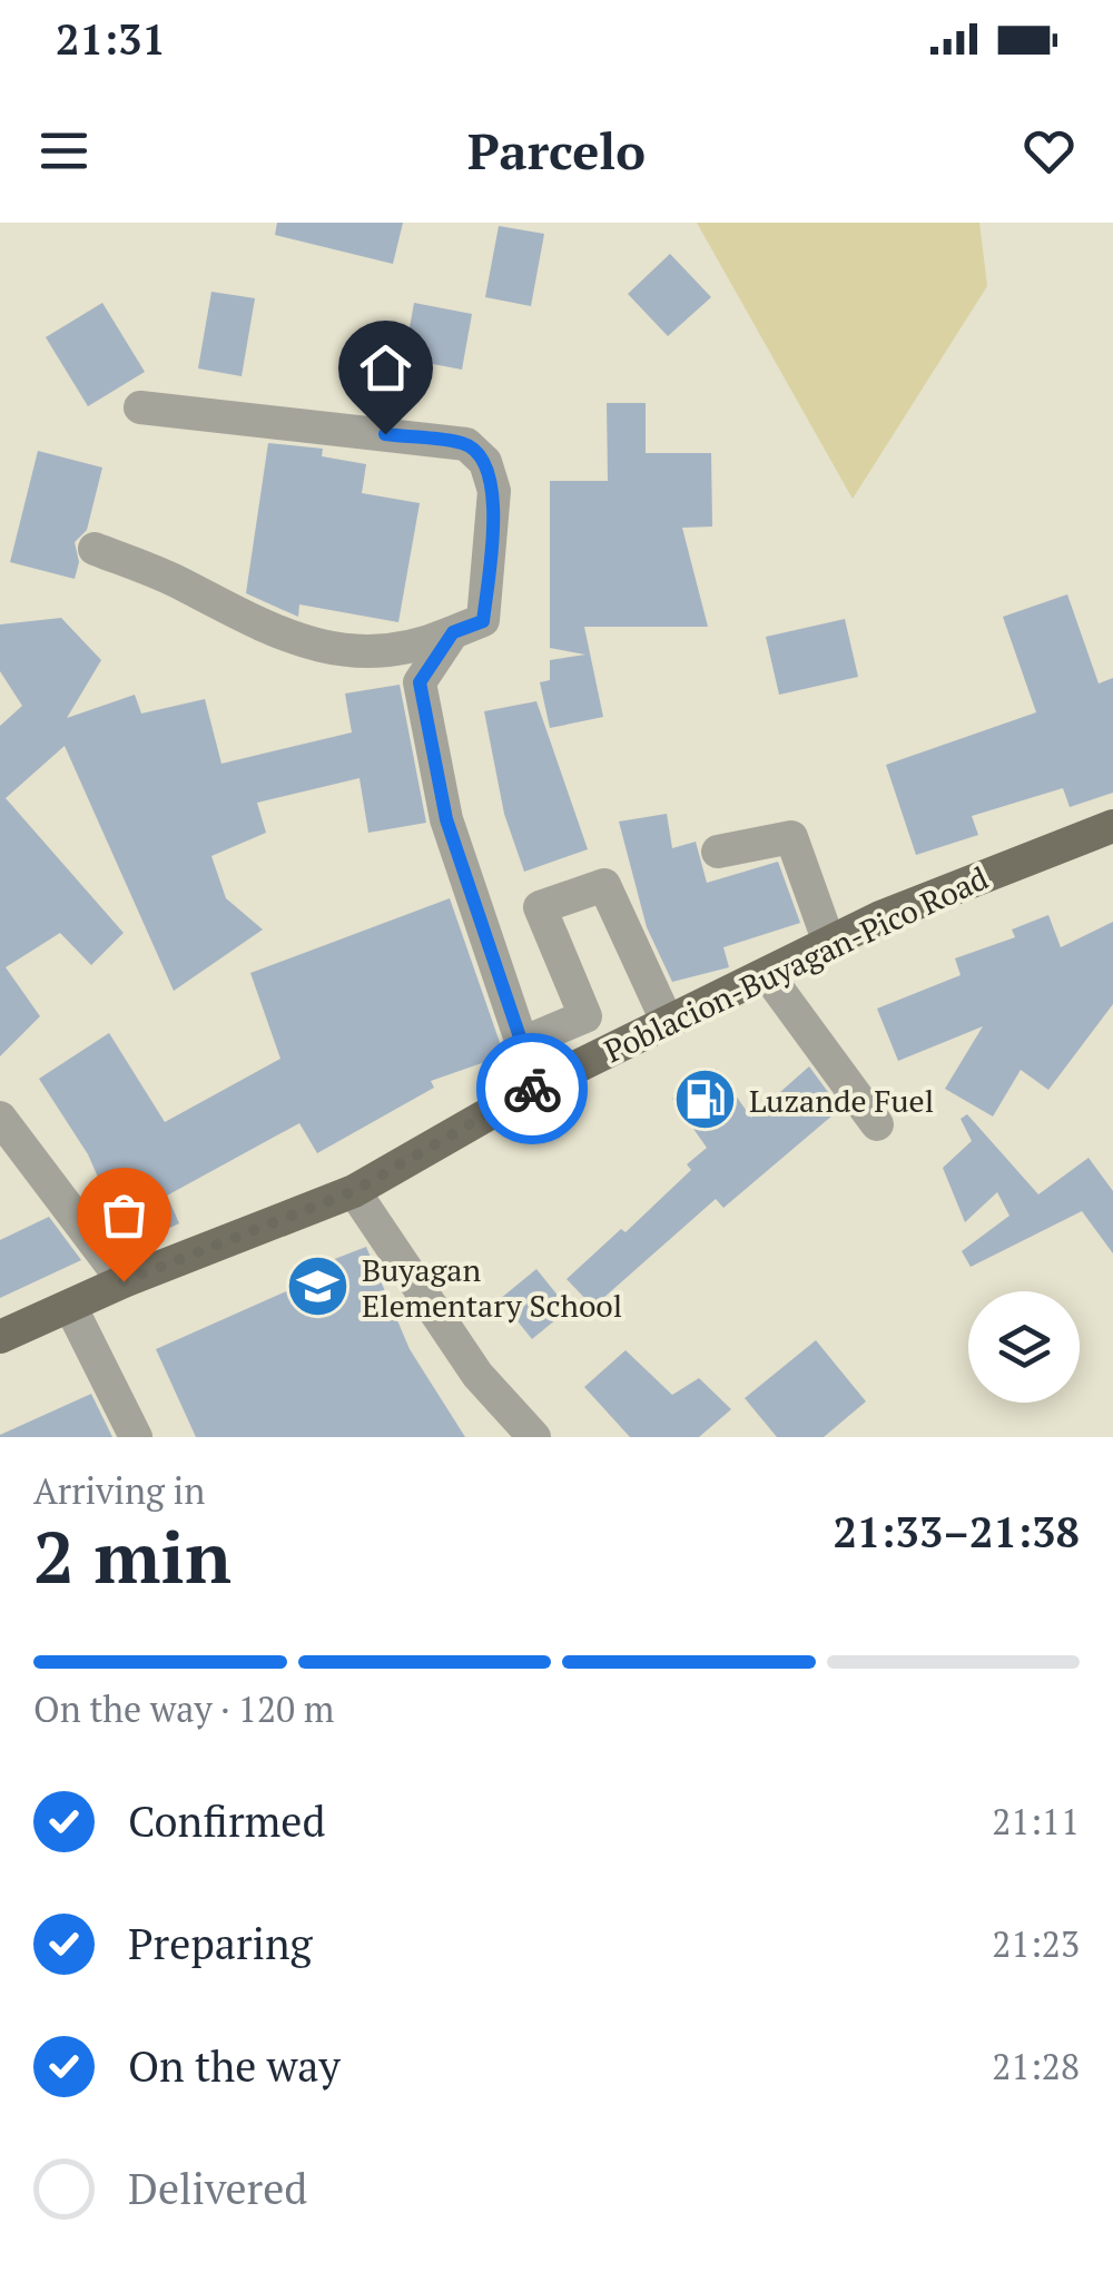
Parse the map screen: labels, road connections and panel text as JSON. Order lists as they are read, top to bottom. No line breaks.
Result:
{"streets":{"main road":["Poblacion-Buyagan-Pico Road"]},"places":{"fuel station":["Luzande Fuel"],"school or university":["Buyagan Elementary School"]},"page":{"status":"21:31","header":"Parcelo","heading":["2 min","Arriving in","21:33–21:38"],"bar":"On the way · 120 m","list":[["Confirmed","21:11"],["Preparing","21:23"],["On the way","21:28"],"Delivered"]}}
